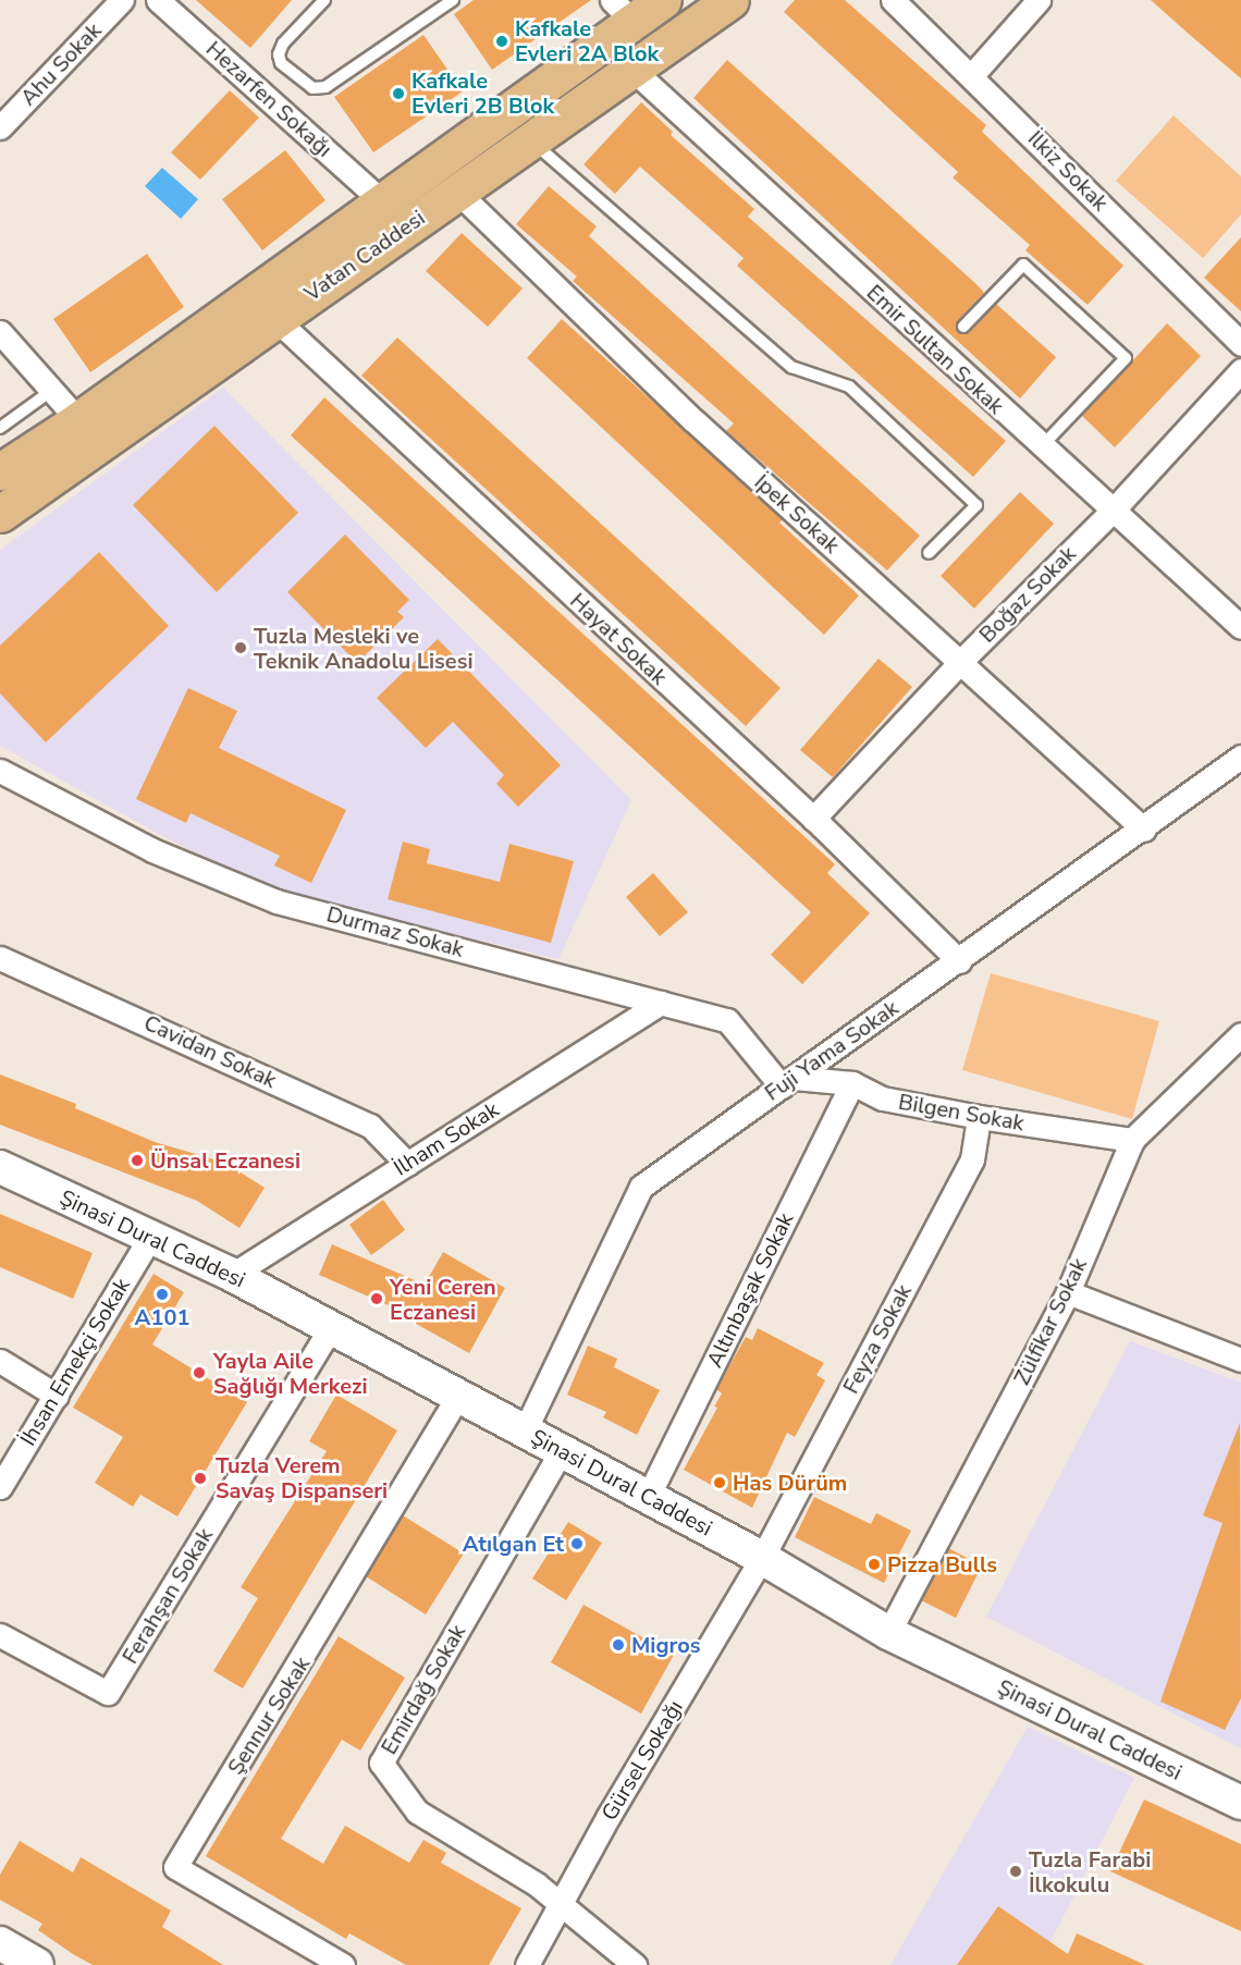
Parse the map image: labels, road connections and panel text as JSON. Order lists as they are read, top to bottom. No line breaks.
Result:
{"streets":{"main road":["Vatan Caddesi"],"street":["Ahu Sokak","Hezarfen Sokağı","İlkiz Sokak","Emir Sultan Sokak","İpek Sokak","Boğaz Sokak","Hayat Sokak","Durmaz Sokak","Fuji Yama Sokak","Cavidan Sokak","Bilgen Sokak","İlham Sokak","Şinasi Dural Caddesi","Altınbaşak Sokak","Zülfikar Sokak","Feyza Sokak","İhsan Emekçi Sokak","Ferahşan Sokak","Emirdağ Sokak","Şennur Sokak","Gürsel Sokağı"]},"crossings":[["Hezarfen Sokağı","Vatan Caddesi"],["Vatan Caddesi","Emir Sultan Sokak"],["Vatan Caddesi","İpek Sokak"],["Vatan Caddesi","Hayat Sokak"],["Emir Sultan Sokak","Boğaz Sokak"],["İpek Sokak","Boğaz Sokak"],["İpek Sokak","Fuji Yama Sokak"],["Boğaz Sokak","Hayat Sokak"],["Hayat Sokak","Fuji Yama Sokak"],["Durmaz Sokak","Fuji Yama Sokak"],["Durmaz Sokak","Bilgen Sokak"],["Durmaz Sokak","İlham Sokak"],["Fuji Yama Sokak","Bilgen Sokak"],["Fuji Yama Sokak","Şinasi Dural Caddesi"],["Cavidan Sokak","İlham Sokak"],["Bilgen Sokak","Altınbaşak Sokak"],["Bilgen Sokak","Zülfikar Sokak"],["Bilgen Sokak","Feyza Sokak"],["İlham Sokak","Şinasi Dural Caddesi"],["Şinasi Dural Caddesi","Altınbaşak Sokak"],["Şinasi Dural Caddesi","Zülfikar Sokak"],["Şinasi Dural Caddesi","Feyza Sokak"],["Şinasi Dural Caddesi","İhsan Emekçi Sokak"],["Şinasi Dural Caddesi","Ferahşan Sokak"],["Şinasi Dural Caddesi","Emirdağ Sokak"],["Şinasi Dural Caddesi","Şennur Sokak"],["Şinasi Dural Caddesi","Gürsel Sokağı"],["Feyza Sokak","Gürsel Sokağı"],["Emirdağ Sokak","Gürsel Sokağı"]],"places":["Kafkale Evleri 2A Blok","Kafkale Evleri 2B Blok","Tuzla Mesleki ve Teknik Anadolu Lisesi","Ünsal Eczanesi","A101","Yeni Ceren Eczanesi","Yayla Aile Sağlığı Merkezi","Tuzla Verem Savaş Dispanseri","Has Dürüm","Atılgan Et","Pizza Bulls","Migros","Tuzla Farabi İlkokulu"]}
